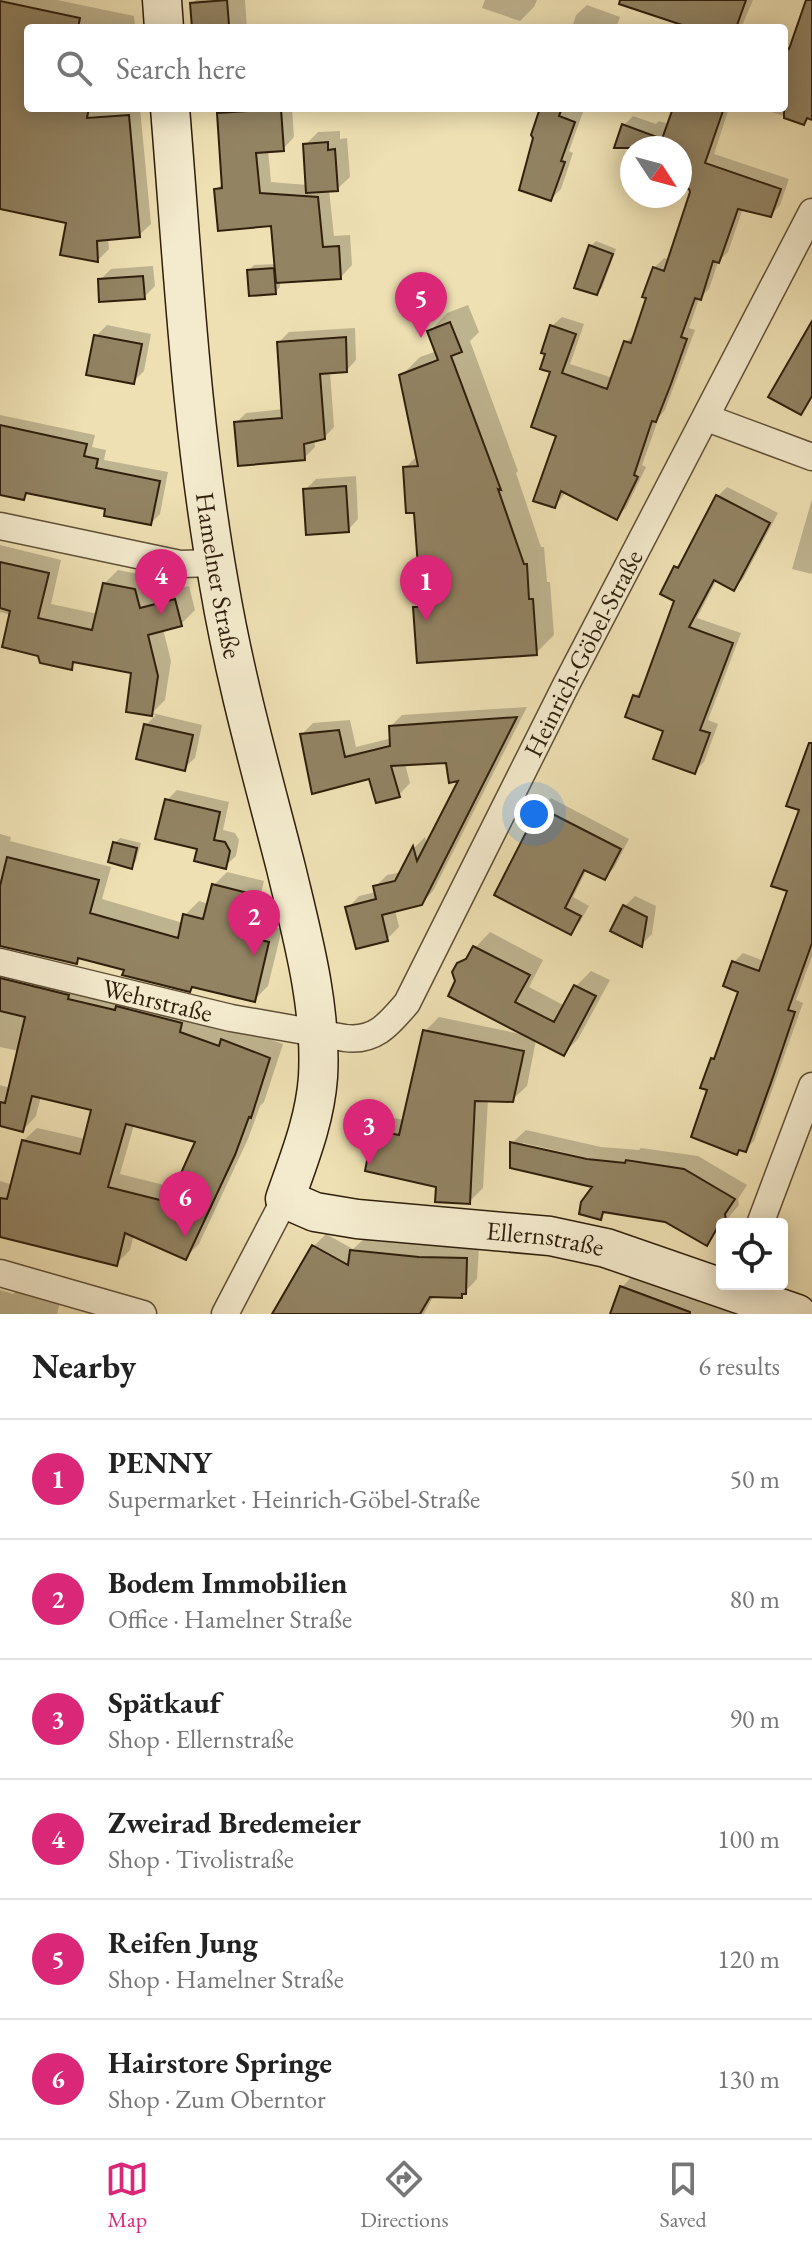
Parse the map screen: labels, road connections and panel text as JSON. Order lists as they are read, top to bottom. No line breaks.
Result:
{"streets":{"street":["Hamelner Straße","Heinrich-Göbel-Straße","Wehrstraße","Ellernstraße"]},"crossings":[["Hamelner Straße","Heinrich-Göbel-Straße"],["Hamelner Straße","Wehrstraße"],["Hamelner Straße","Ellernstraße"],["Heinrich-Göbel-Straße","Wehrstraße"]],"north":"bottom right","page":{"search":"Search here","pins":["5","4","1","2","3","6"],"heading":["Nearby","6 results"],"list":[{"mark":"1","name":"PENNY","note":"Supermarket · Heinrich-Göbel-Straße","value":"50 m"},{"mark":"2","name":"Bodem Immobilien","note":"Office · Hamelner Straße","value":"80 m"},{"mark":"3","name":"Spätkauf","note":"Shop · Ellernstraße","value":"90 m"},{"mark":"4","name":"Zweirad Bredemeier","note":"Shop · Tivolistraße","value":"100 m"},{"mark":"5","name":"Reifen Jung","note":"Shop · Hamelner Straße","value":"120 m"},{"mark":"6","name":"Hairstore Springe","note":"Shop · Zum Oberntor","value":"130 m"}],"nav":["Map","Directions","Saved"]}}
